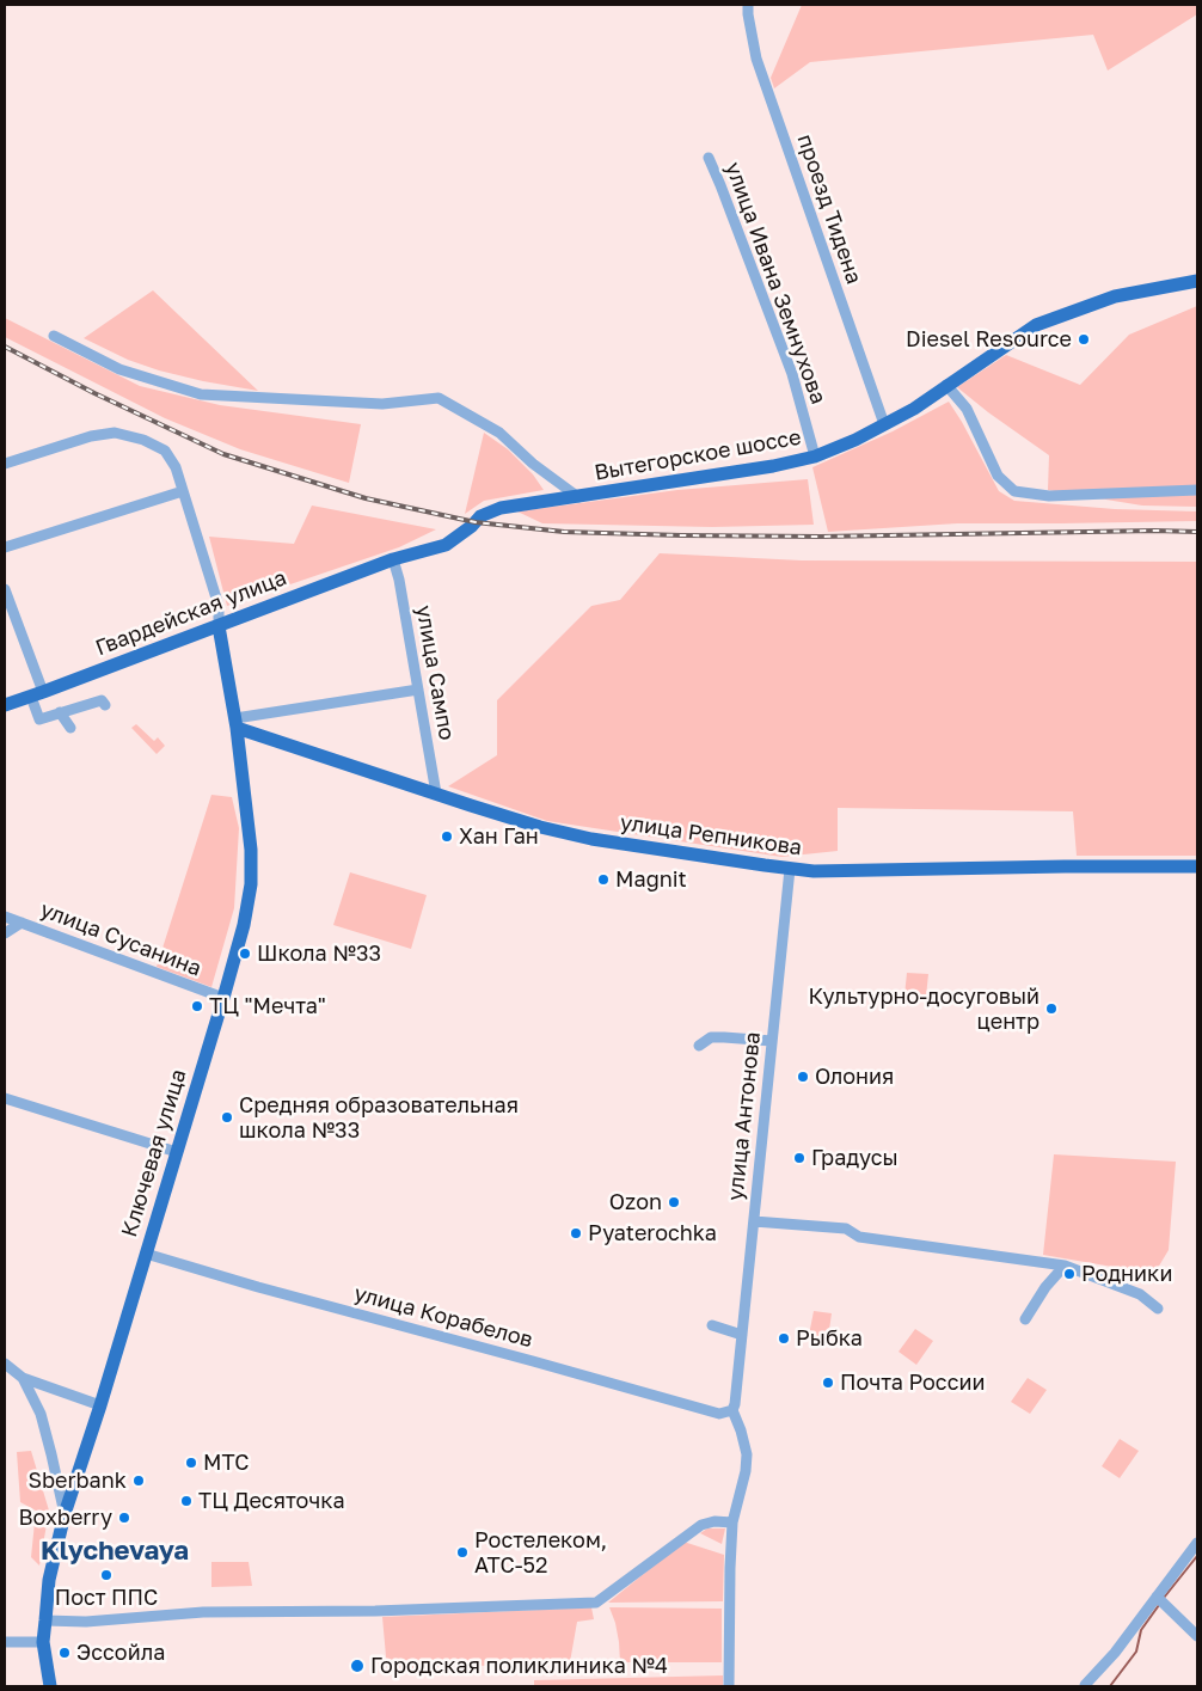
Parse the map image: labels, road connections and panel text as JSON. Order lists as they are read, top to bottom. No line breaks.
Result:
{"streets":{"main road":["Вытегорское шоссе","Гвардейская улица","улица Репникова","Ключевая улица"],"street":["проезд Тидена","улица Ивана Земнухова","улица Сампо","улица Сусанина","улица Антонова","улица Корабелов"]},"crossings":[["проезд Тидена","Вытегорское шоссе"],["улица Ивана Земнухова","Вытегорское шоссе"],["Вытегорское шоссе","Гвардейская улица"],["Вытегорское шоссе","улица Сампо"],["Гвардейская улица","улица Сампо"],["Гвардейская улица","Ключевая улица"],["улица Сампо","улица Репникова"],["улица Репникова","улица Антонова"],["улица Репникова","Ключевая улица"],["улица Сусанина","Ключевая улица"],["улица Антонова","улица Корабелов"],["Ключевая улица","улица Корабелов"]],"districts":["Klychevaya"],"places":["Diesel Resource","Хан Ган","Magnit","Школа №33","ТЦ \"Мечта\"","Культурно-досуговый центр","Олония","Средняя образовательная школа №33","Градусы","Ozon","Pyaterochka","Родники","Рыбка","Почта России","МТС","Sberbank","ТЦ Десяточка","Boxberry","Ростелеком, АТС-52","Пост ППС","Эссойла","Городская поликлиника №4"]}
